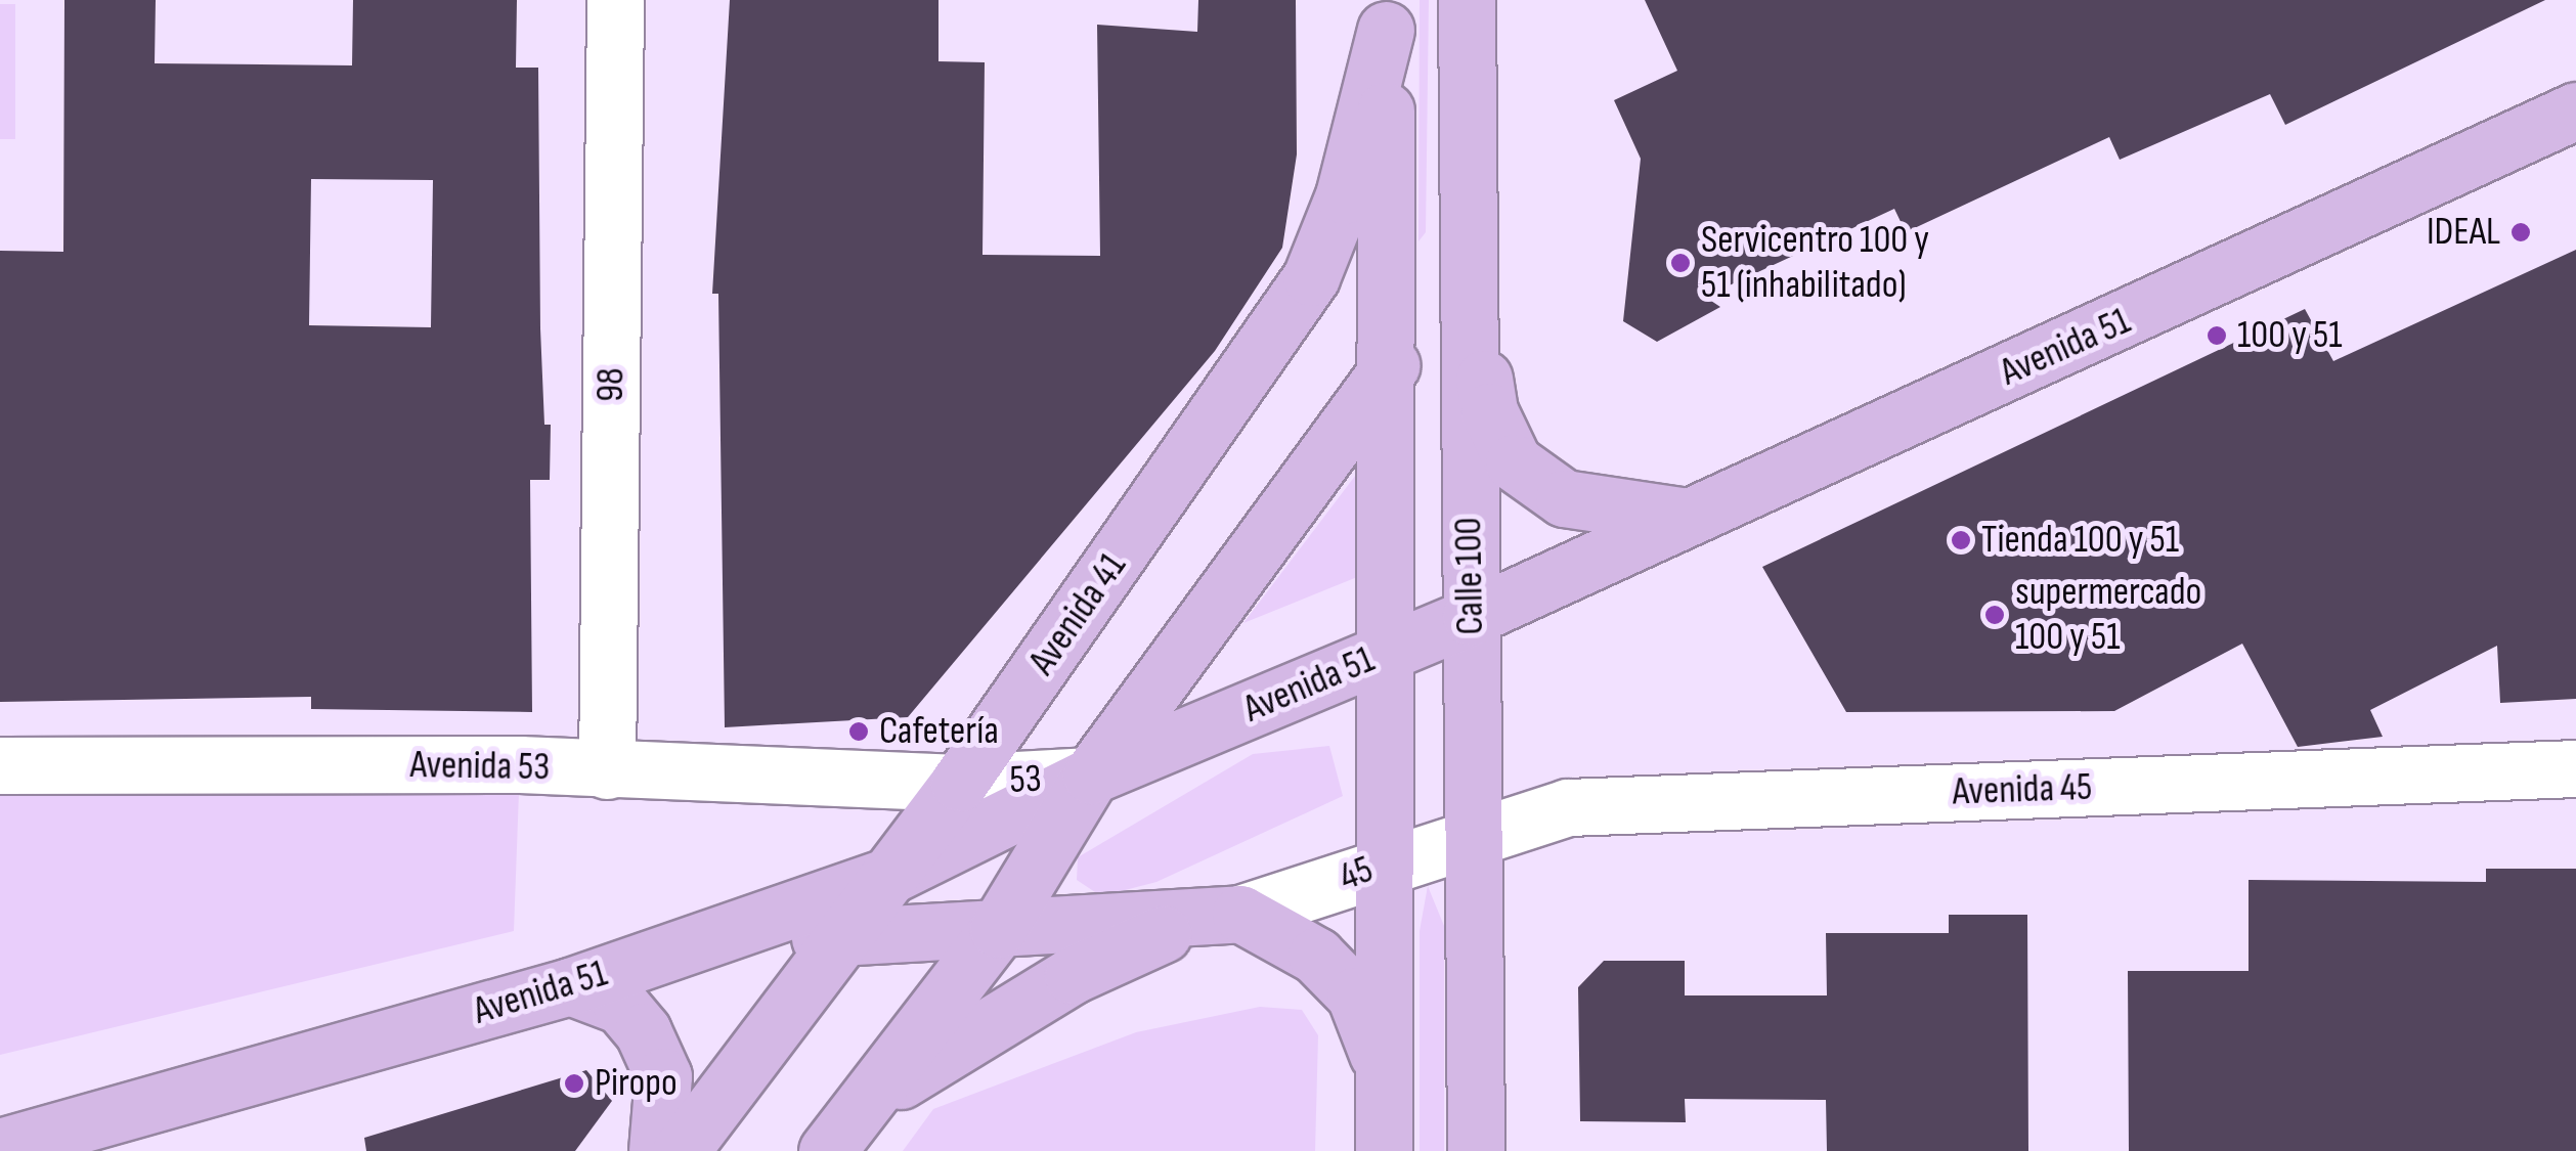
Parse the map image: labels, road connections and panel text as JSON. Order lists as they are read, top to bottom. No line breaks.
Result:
{"streets":{"main road":["Avenida 51","Calle 100","Avenida 41"],"street":["98","Avenida 53","53","Avenida 45","45"]},"crossings":[["Avenida 51","Calle 100"],["Avenida 51","Avenida 41"],["Avenida 51","53"],["98","Avenida 53"],["Calle 100","Avenida 45"],["Calle 100","45"],["Avenida 41","Avenida 53"],["Avenida 41","53"],["Avenida 53","53"],["Avenida 45","45"]],"places":["IDEAL","Servicentro 100 y 51 (inhabilitado)","100 y 51","Tienda 100 y 51","supermercado 100 y 51","Cafetería","Piropo"]}
